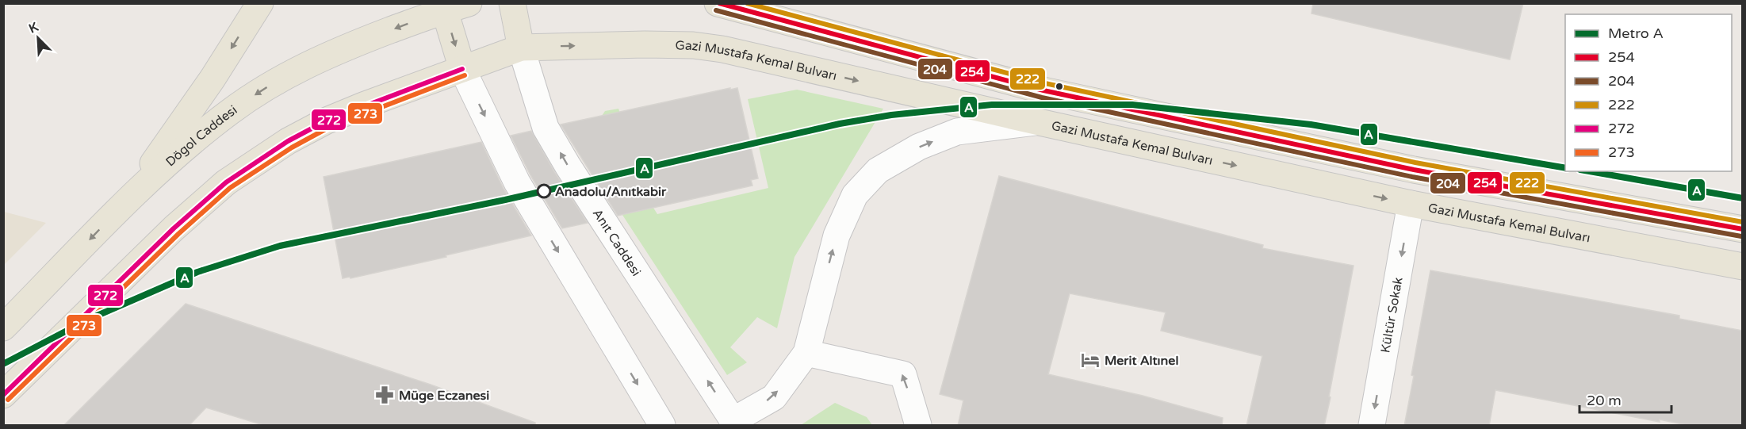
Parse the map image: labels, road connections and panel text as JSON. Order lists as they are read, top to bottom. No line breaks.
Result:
{"streets":{"main road":["Gazi Mustafa Kemal Bulvarı","Dögol Caddesi","Anıt Caddesi","Kültür Sokak"]},"crossings":[["Gazi Mustafa Kemal Bulvarı","Anıt Caddesi"],["Gazi Mustafa Kemal Bulvarı","Kültür Sokak"]],"one_way":["Kültür Sokak"],"places":{"other":["Anadolu/Anıtkabir"],"hotel":["Merit Altınel"],"pharmacy":["Müge Eczanesi"]},"lines":["transit line 254","transit line 222","transit line 204","transit line 272","transit line 273","metro line A"],"legend":["Metro A","254","204","222","272","273"],"scale_bar":"20 m","north":"top left"}
